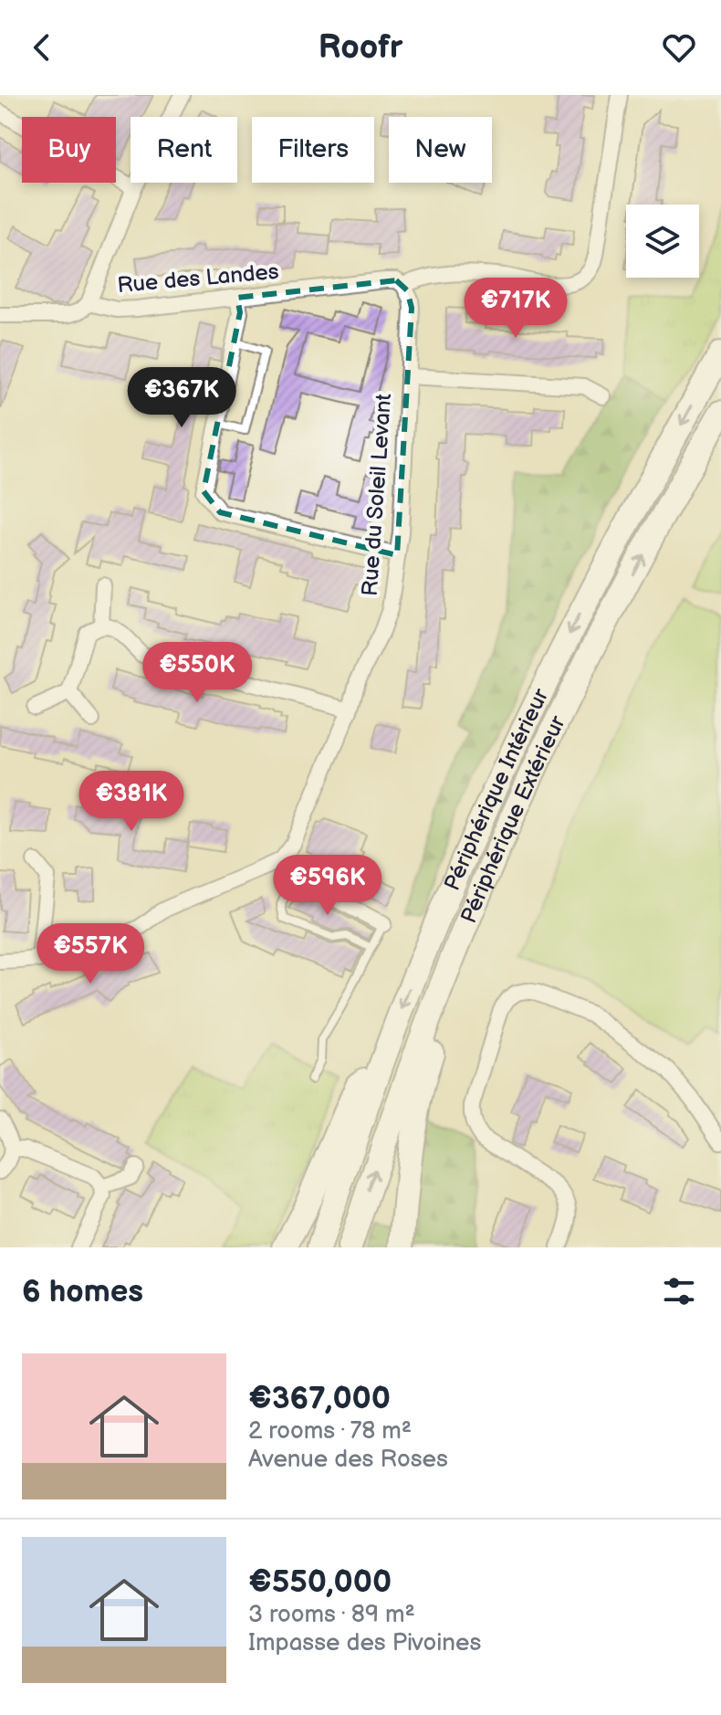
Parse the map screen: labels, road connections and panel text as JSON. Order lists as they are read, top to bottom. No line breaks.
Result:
{"streets":{"highway":["Périphérique Intérieur","Périphérique Extérieur"],"street":["Rue des Landes","Rue du Soleil Levant"]},"crossings":[["Rue des Landes","Rue du Soleil Levant"]],"one_way":["Périphérique Intérieur"],"page":{"header":"Roofr","chip":["Buy","Rent","Filters","New"],"price":["€717K","€367K","€550K","€381K","€596K","€557K"],"heading":"6 homes","list":[{"name":"€367,000","note":"2 rooms · 78 m² · Avenue des Roses"},{"name":"€550,000","note":"3 rooms · 89 m² · Impasse des Pivoines"}]}}
